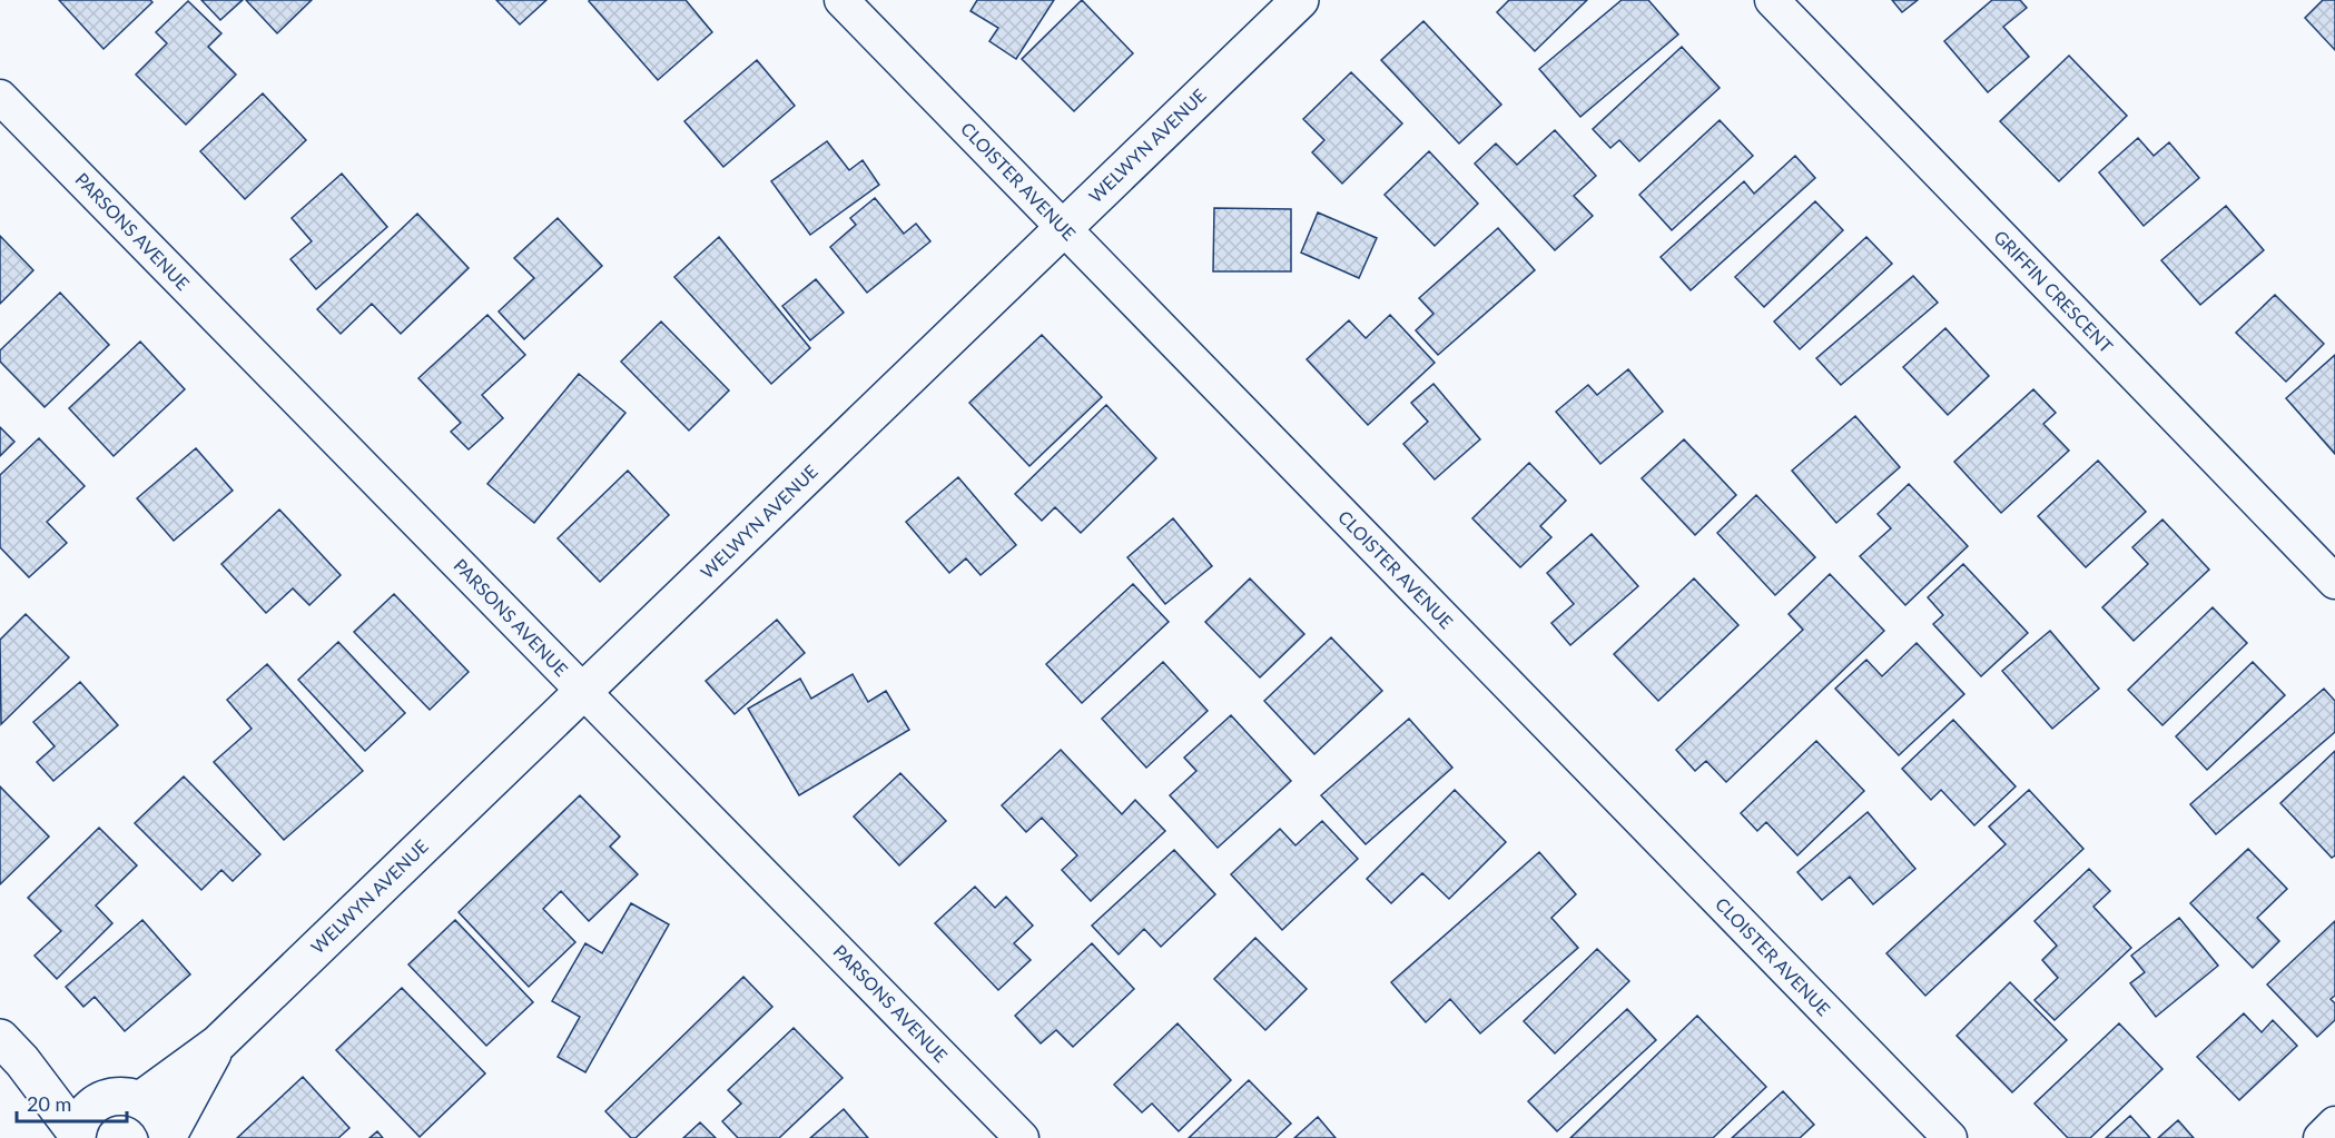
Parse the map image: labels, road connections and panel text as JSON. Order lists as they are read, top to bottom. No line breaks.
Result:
{"streets":{"street":["WELWYN AVENUE","CLOISTER AVENUE","PARSONS AVENUE","GRIFFIN CRESCENT"]},"crossings":[["WELWYN AVENUE","CLOISTER AVENUE"],["WELWYN AVENUE","PARSONS AVENUE"]],"scale_bar":"20 m"}
